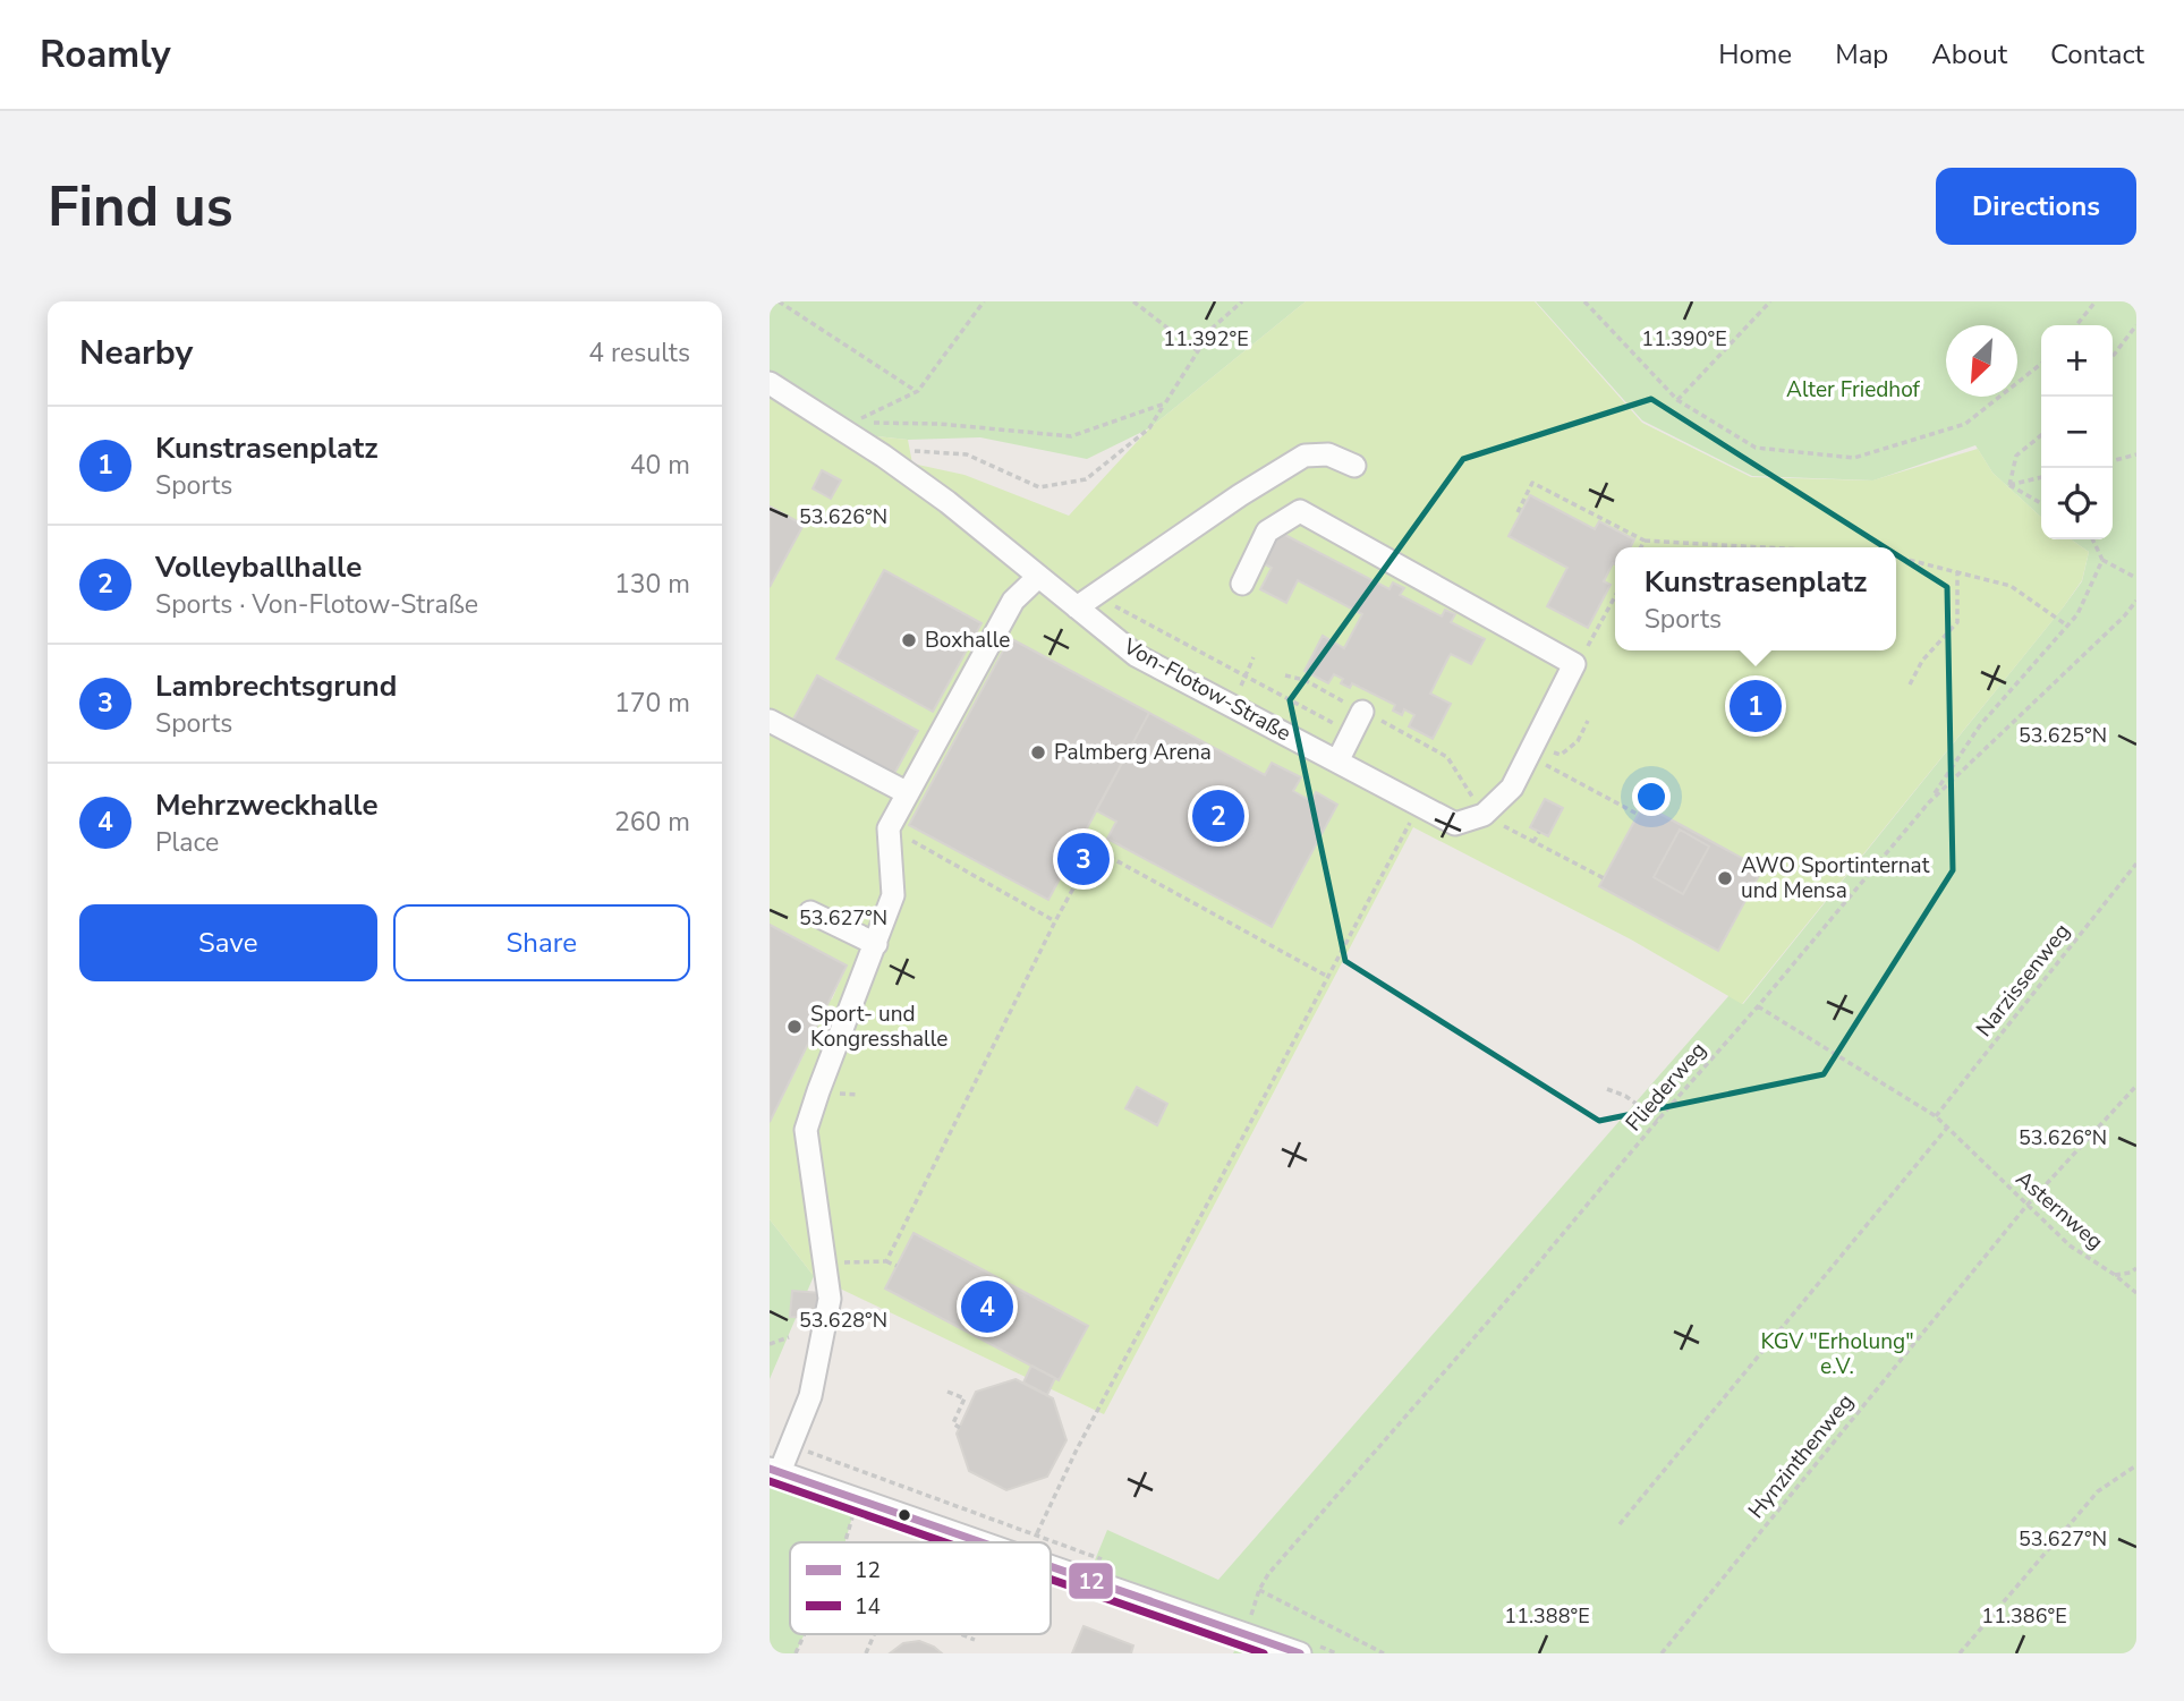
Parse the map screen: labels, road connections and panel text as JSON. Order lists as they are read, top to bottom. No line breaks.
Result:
{"streets":{"street":["Von-Flotow-Straße"],"path":["Narzissenweg","Fliederweg","Asternweg","Hynzinthenweg"]},"crossings":[["Narzissenweg","Asternweg"],["Fliederweg","Asternweg"],["Asternweg","Hynzinthenweg"]],"parks":["Alter Friedhof","KGV \"Erholung\" e.V."],"places":["Boxhalle","Palmberg Arena","AWO Sportinternat und Mensa","Sport- und Kongresshalle"],"lines":["transit line 12","transit line 14"],"legend":["12","14"],"north":"bottom left","page":{"header":"Roamly","nav":["Home","Map","About","Contact"],"buttons":["Directions",["Save","Share"]],"title":"Find us","heading":["Nearby","4 results"],"map_buttons":["+","−"],"list":[{"mark":"1","name":"Kunstrasenplatz","note":"Sports","value":"40 m"},{"mark":"2","name":"Volleyballhalle","note":"Sports · Von-Flotow-Straße","value":"130 m"},{"mark":"3","name":"Lambrechtsgrund","note":"Sports","value":"170 m"},{"mark":"4","name":"Mehrzweckhalle","note":"Place","value":"260 m"}],"popup":["Kunstrasenplatz","Sports"],"pins":["1","2","3","4"]},"coordinates":["11.392°E","11.390°E","53.626°N","53.625°N","53.627°N","53.628°N","11.388°E","11.386°E"]}
